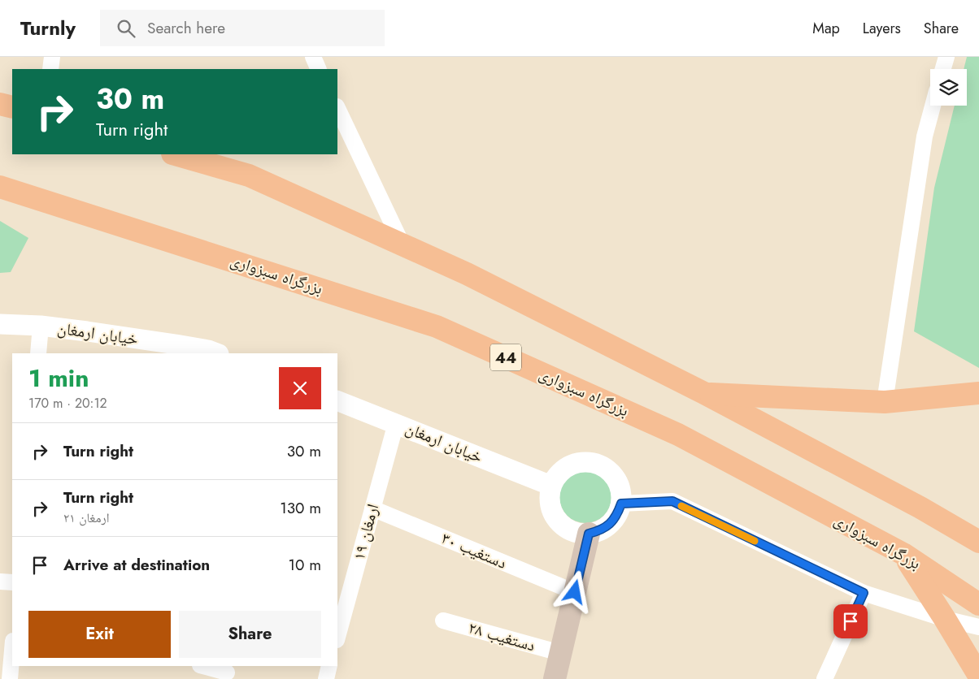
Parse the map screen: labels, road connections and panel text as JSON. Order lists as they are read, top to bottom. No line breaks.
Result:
{"streets":{"highway":["بزرگراه سبزواری","44"],"street":["خیابان ارمغان","ارمغان ۱۹","دستغیب ۳۰","دستغیب ۲۸"]},"crossings":[["خیابان ارمغان","ارمغان ۱۹"],["ارمغان ۱۹","دستغیب ۳۰"]],"page":{"header":"Turnly","search":"Search here","nav":["Map","Layers","Share"],"turn":["30 m","Turn right"],"heading":["1 min","170 m · 20:12"],"list":[{"name":"Turn right","value":"30 m"},{"name":"Turn right","note":"ارمغان ۲۱","value":"130 m"},{"name":"Arrive at destination","value":"10 m"}],"buttons":["Exit","Share"]}}
